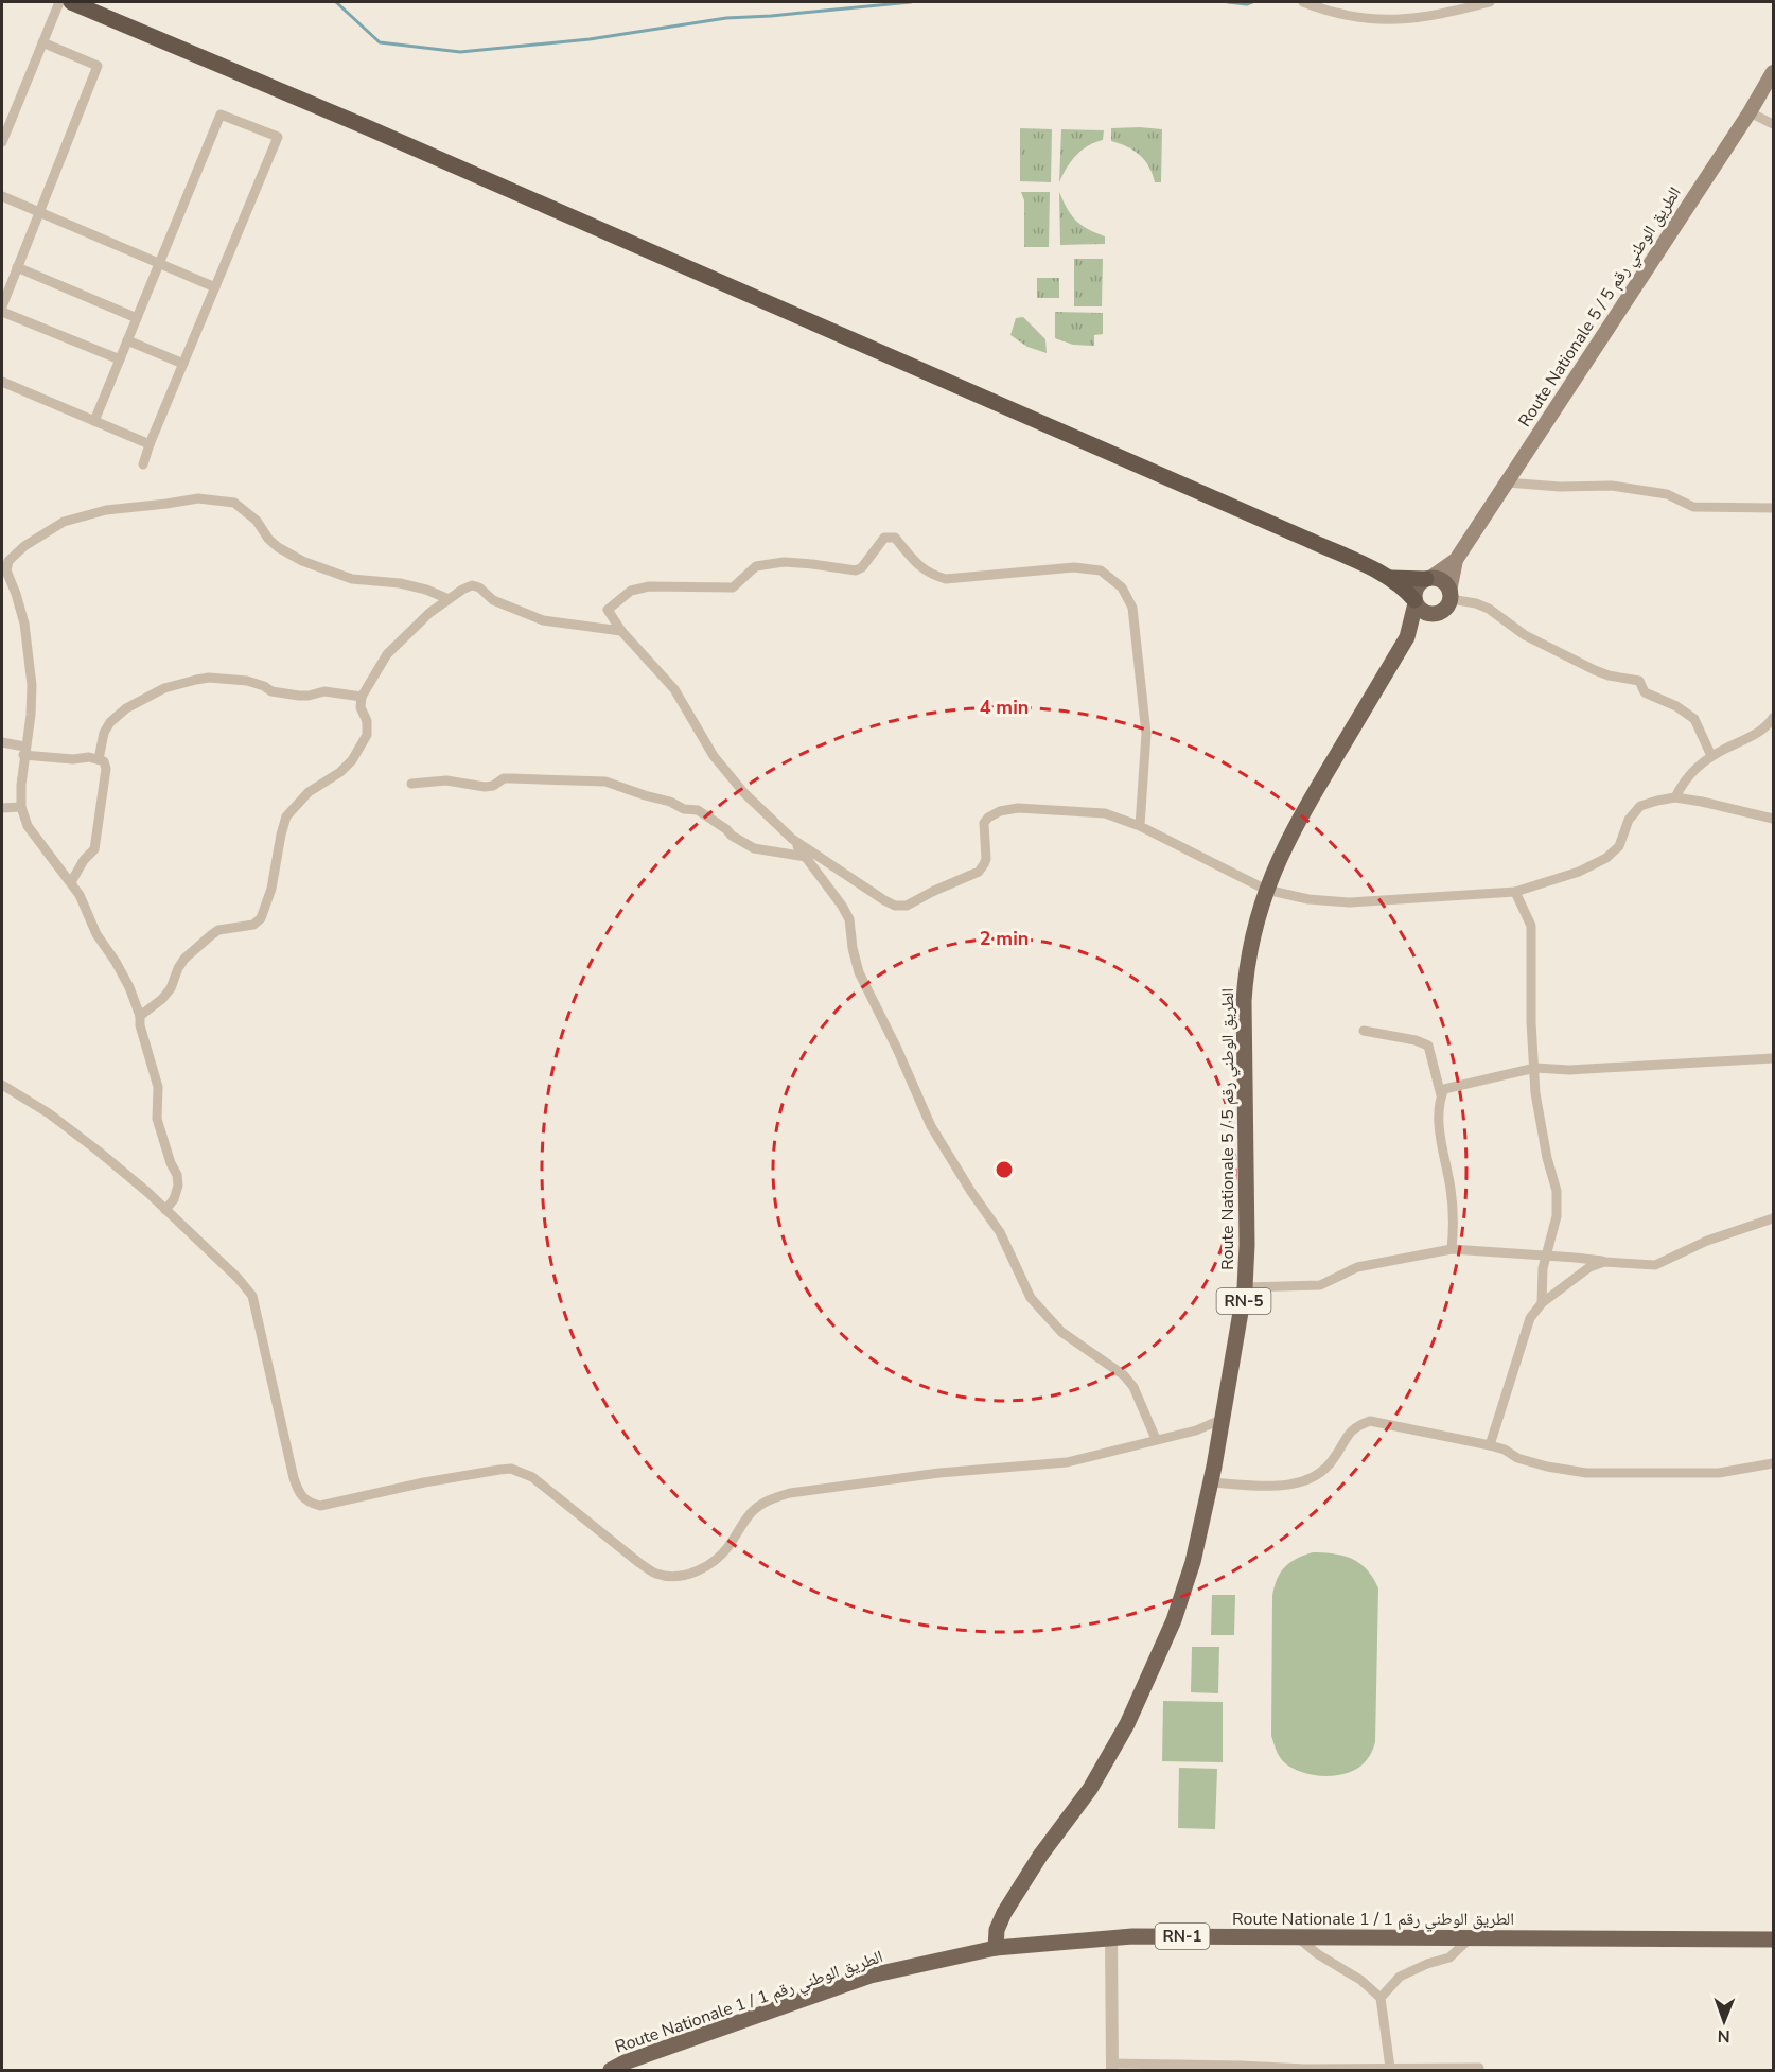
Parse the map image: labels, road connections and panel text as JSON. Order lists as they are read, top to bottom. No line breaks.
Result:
{"streets":{"main road":["Route Nationale 5 / الطريق الوطني رقم 5","RN-5","Route Nationale 1 / الطريق الوطني رقم 1","RN-1"]},"crossings":[["Route Nationale 5 / الطريق الوطني رقم 5","RN-5"],["Route Nationale 5 / الطريق الوطني رقم 5","Route Nationale 1 / الطريق الوطني رقم 1"]],"north":"bottom","rings":["4 min","2 min"]}
